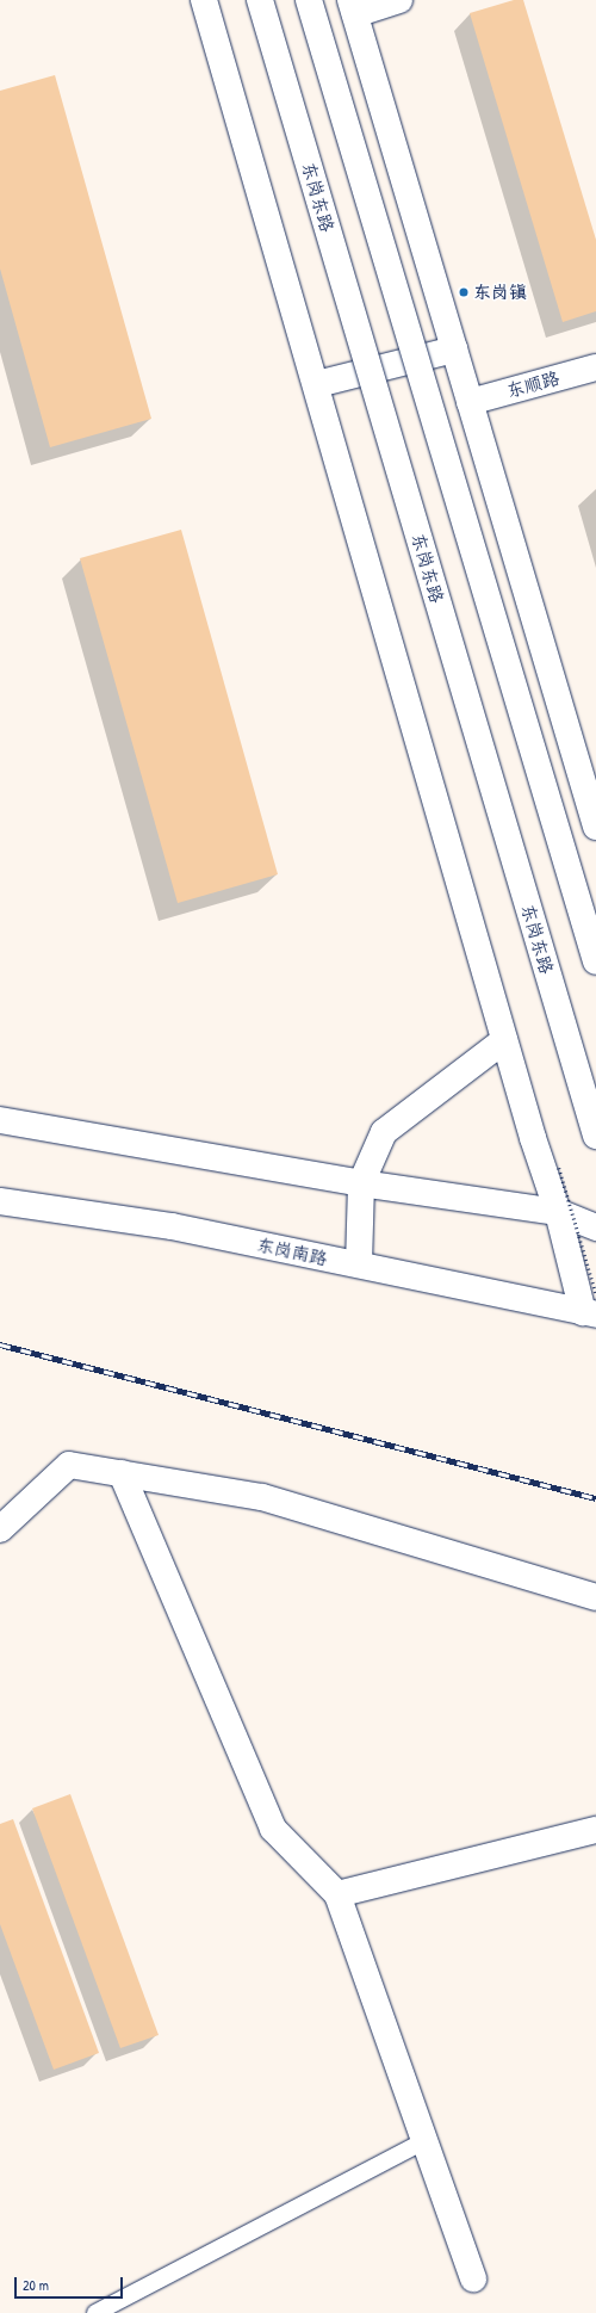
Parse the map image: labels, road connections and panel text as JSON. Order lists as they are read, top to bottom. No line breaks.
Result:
{"streets":{"street":["东岗东路","东顺路","东岗南路"]},"places":["东岗镇"],"scale_bar":"20 m"}
